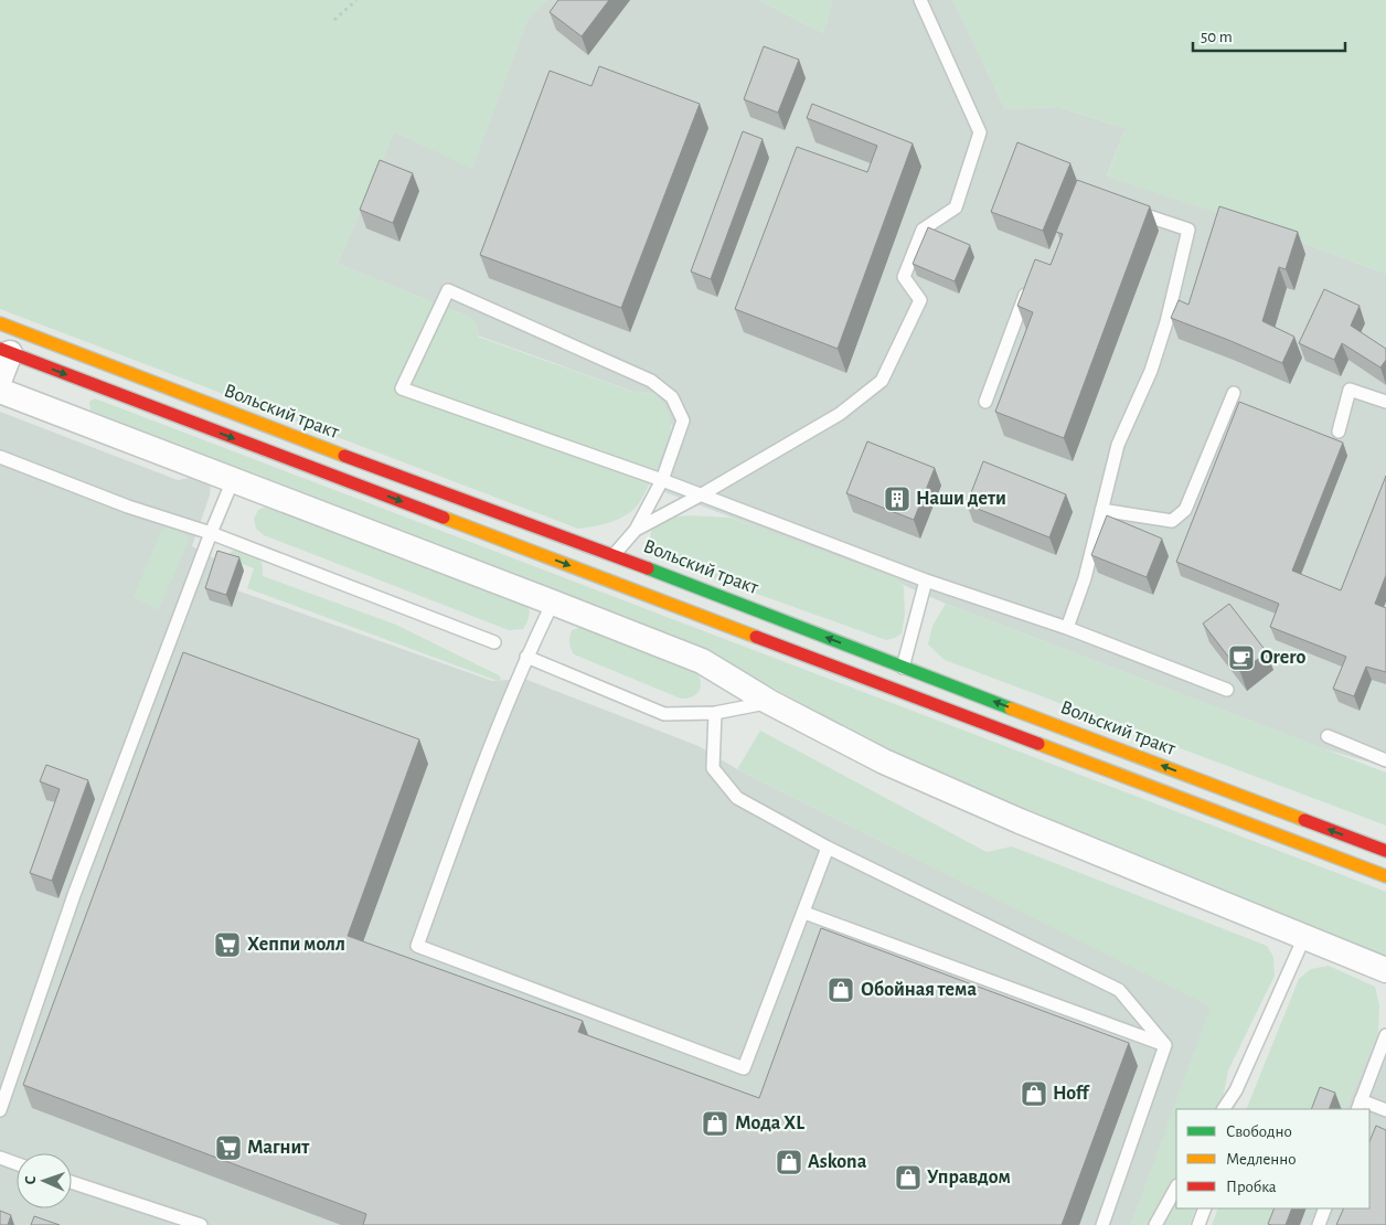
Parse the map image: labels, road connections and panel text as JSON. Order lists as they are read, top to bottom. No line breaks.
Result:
{"streets":{"main road":["Вольский тракт"]},"places":{"building":["Наши дети"],"cafe":["Orero"],"supermarket":["Хеппи молл","Магнит"],"shop":["Обойная тема","Hoff","Мода XL","Askona","Управдом"]},"legend":["Свободно","Медленно","Пробка"],"scale_bar":"50 m","north":"left"}
